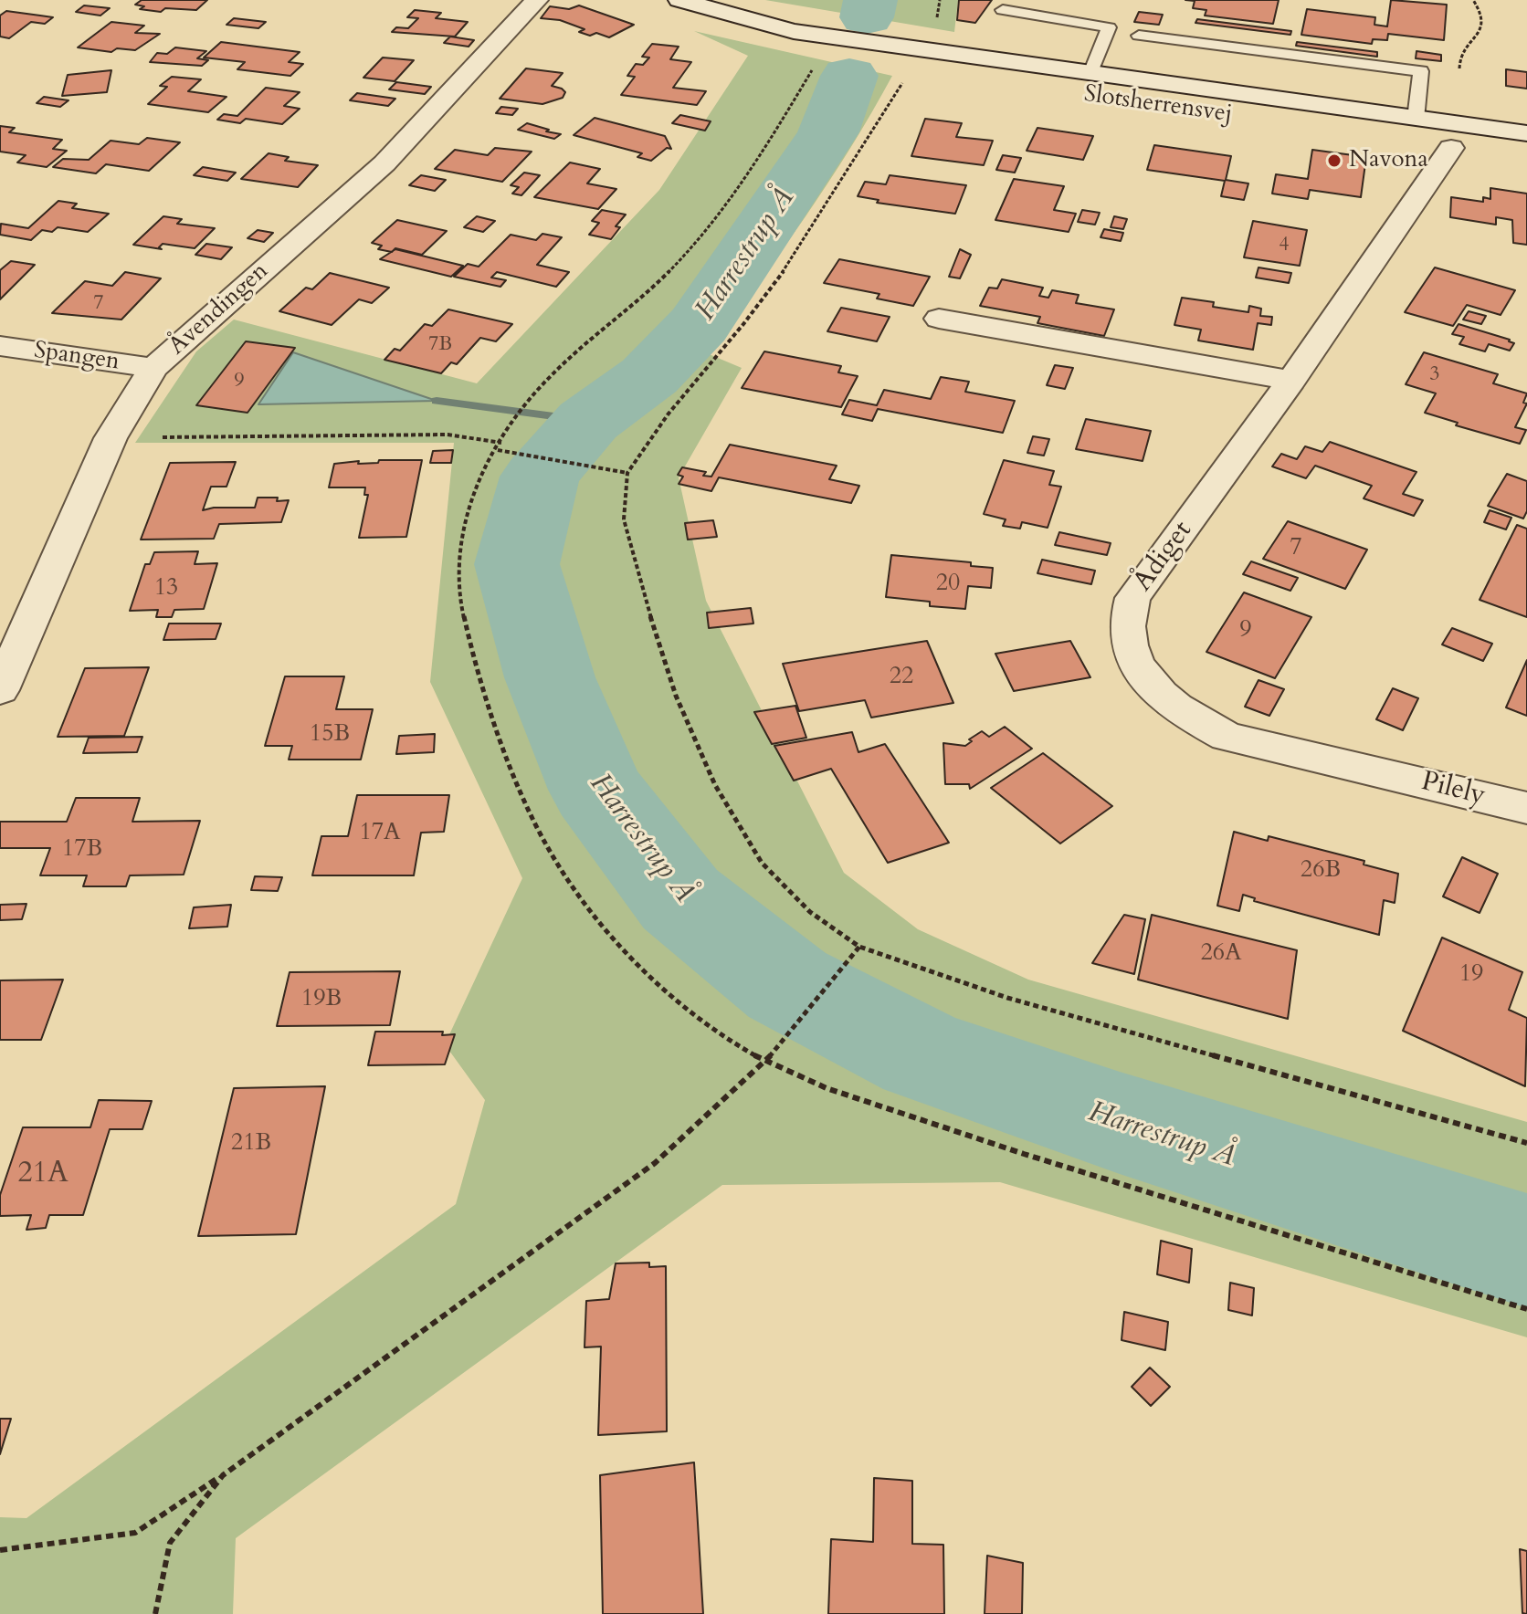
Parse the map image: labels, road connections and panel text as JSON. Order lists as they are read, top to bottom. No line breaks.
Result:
{"streets":{"street":["Slotsherrensvej","Åvendingen","Spangen","Ådiget","Pilely"]},"crossings":[["Slotsherrensvej","Ådiget"],["Åvendingen","Spangen"],["Ådiget","Pilely"]],"water":["Harrestrup Å"],"places":["Navona"],"house_numbers":["4","7","7B","3","9","7","20","13","9","22","15B","17A","17B","26B","26A","19","19B","21B","21A"]}
